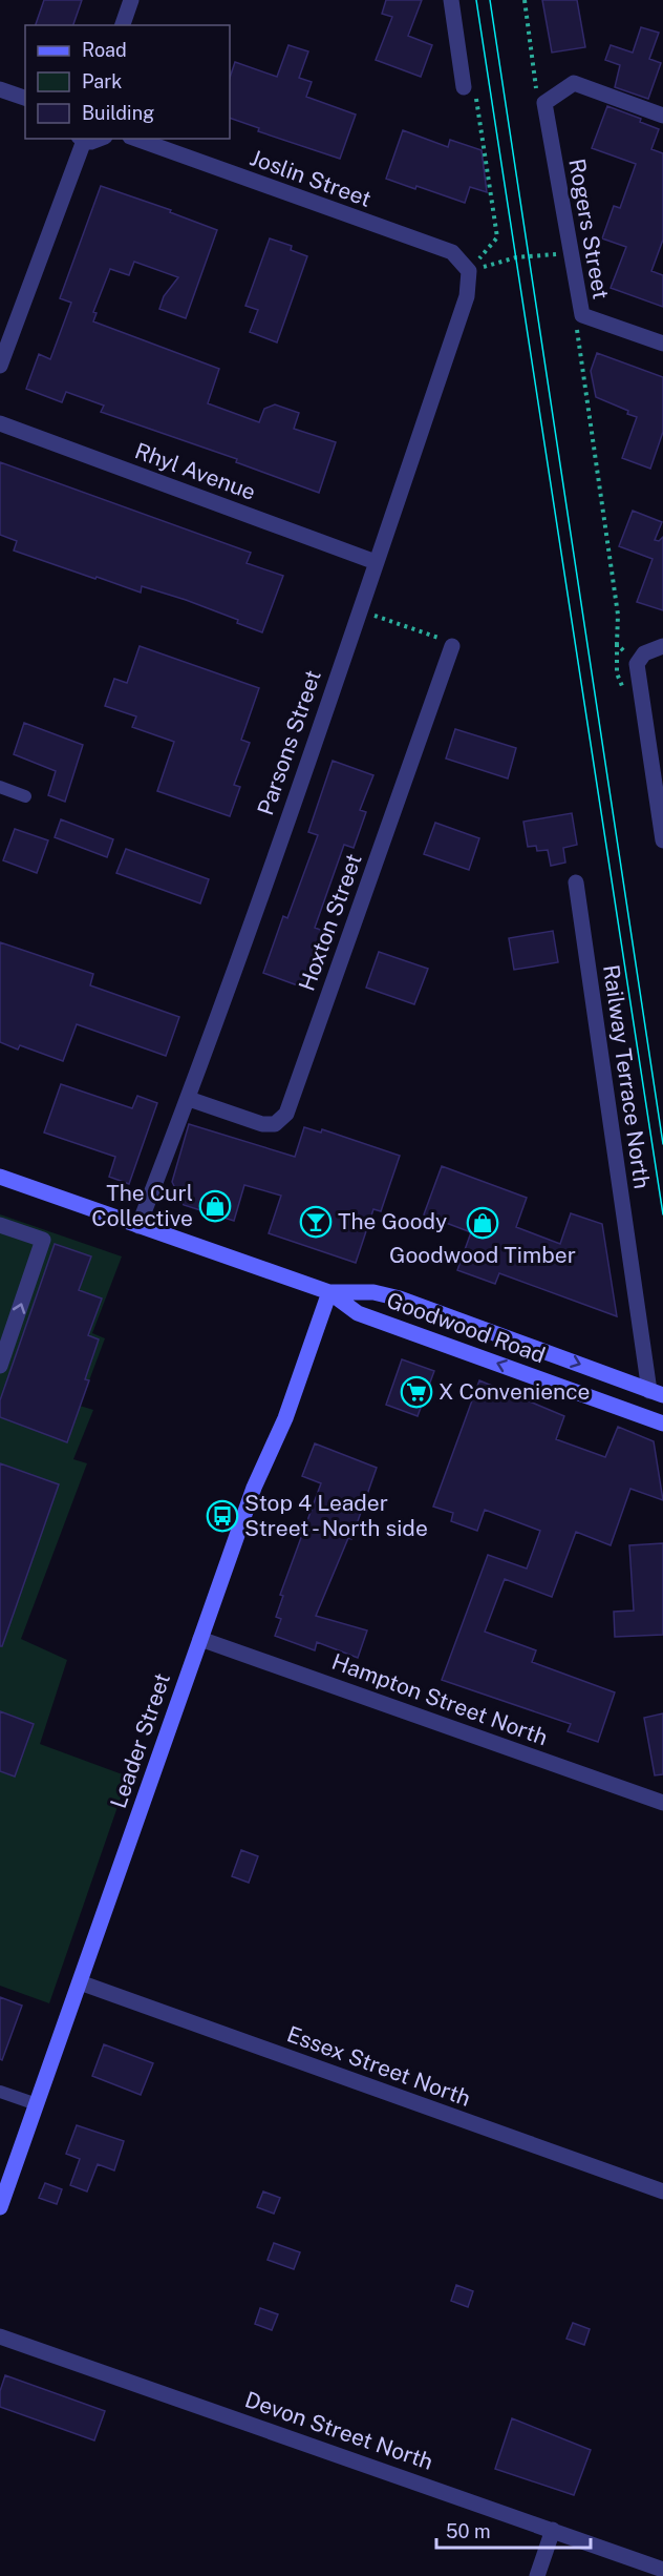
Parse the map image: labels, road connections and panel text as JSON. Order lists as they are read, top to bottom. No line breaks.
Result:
{"streets":{"main road":["Goodwood Road","Leader Street"],"street":["Joslin Street","Rogers Street","Rhyl Avenue","Parsons Street","Hoxton Street","Railway Terrace North","Hampton Street North","Essex Street North","Devon Street North"]},"crossings":[["Joslin Street","Parsons Street"],["Rhyl Avenue","Parsons Street"],["Parsons Street","Hoxton Street"],["Parsons Street","Goodwood Road"],["Railway Terrace North","Goodwood Road"],["Goodwood Road","Leader Street"],["Hampton Street North","Leader Street"],["Leader Street","Essex Street North"]],"places":{"shop":["The Curl Collective","Goodwood Timber"],"bar":["The Goody"],"supermarket":["X Convenience"],"bus stop":["Stop 4 Leader Street - North side"]},"legend":["Road","Park","Building"],"scale_bar":"50 m"}
